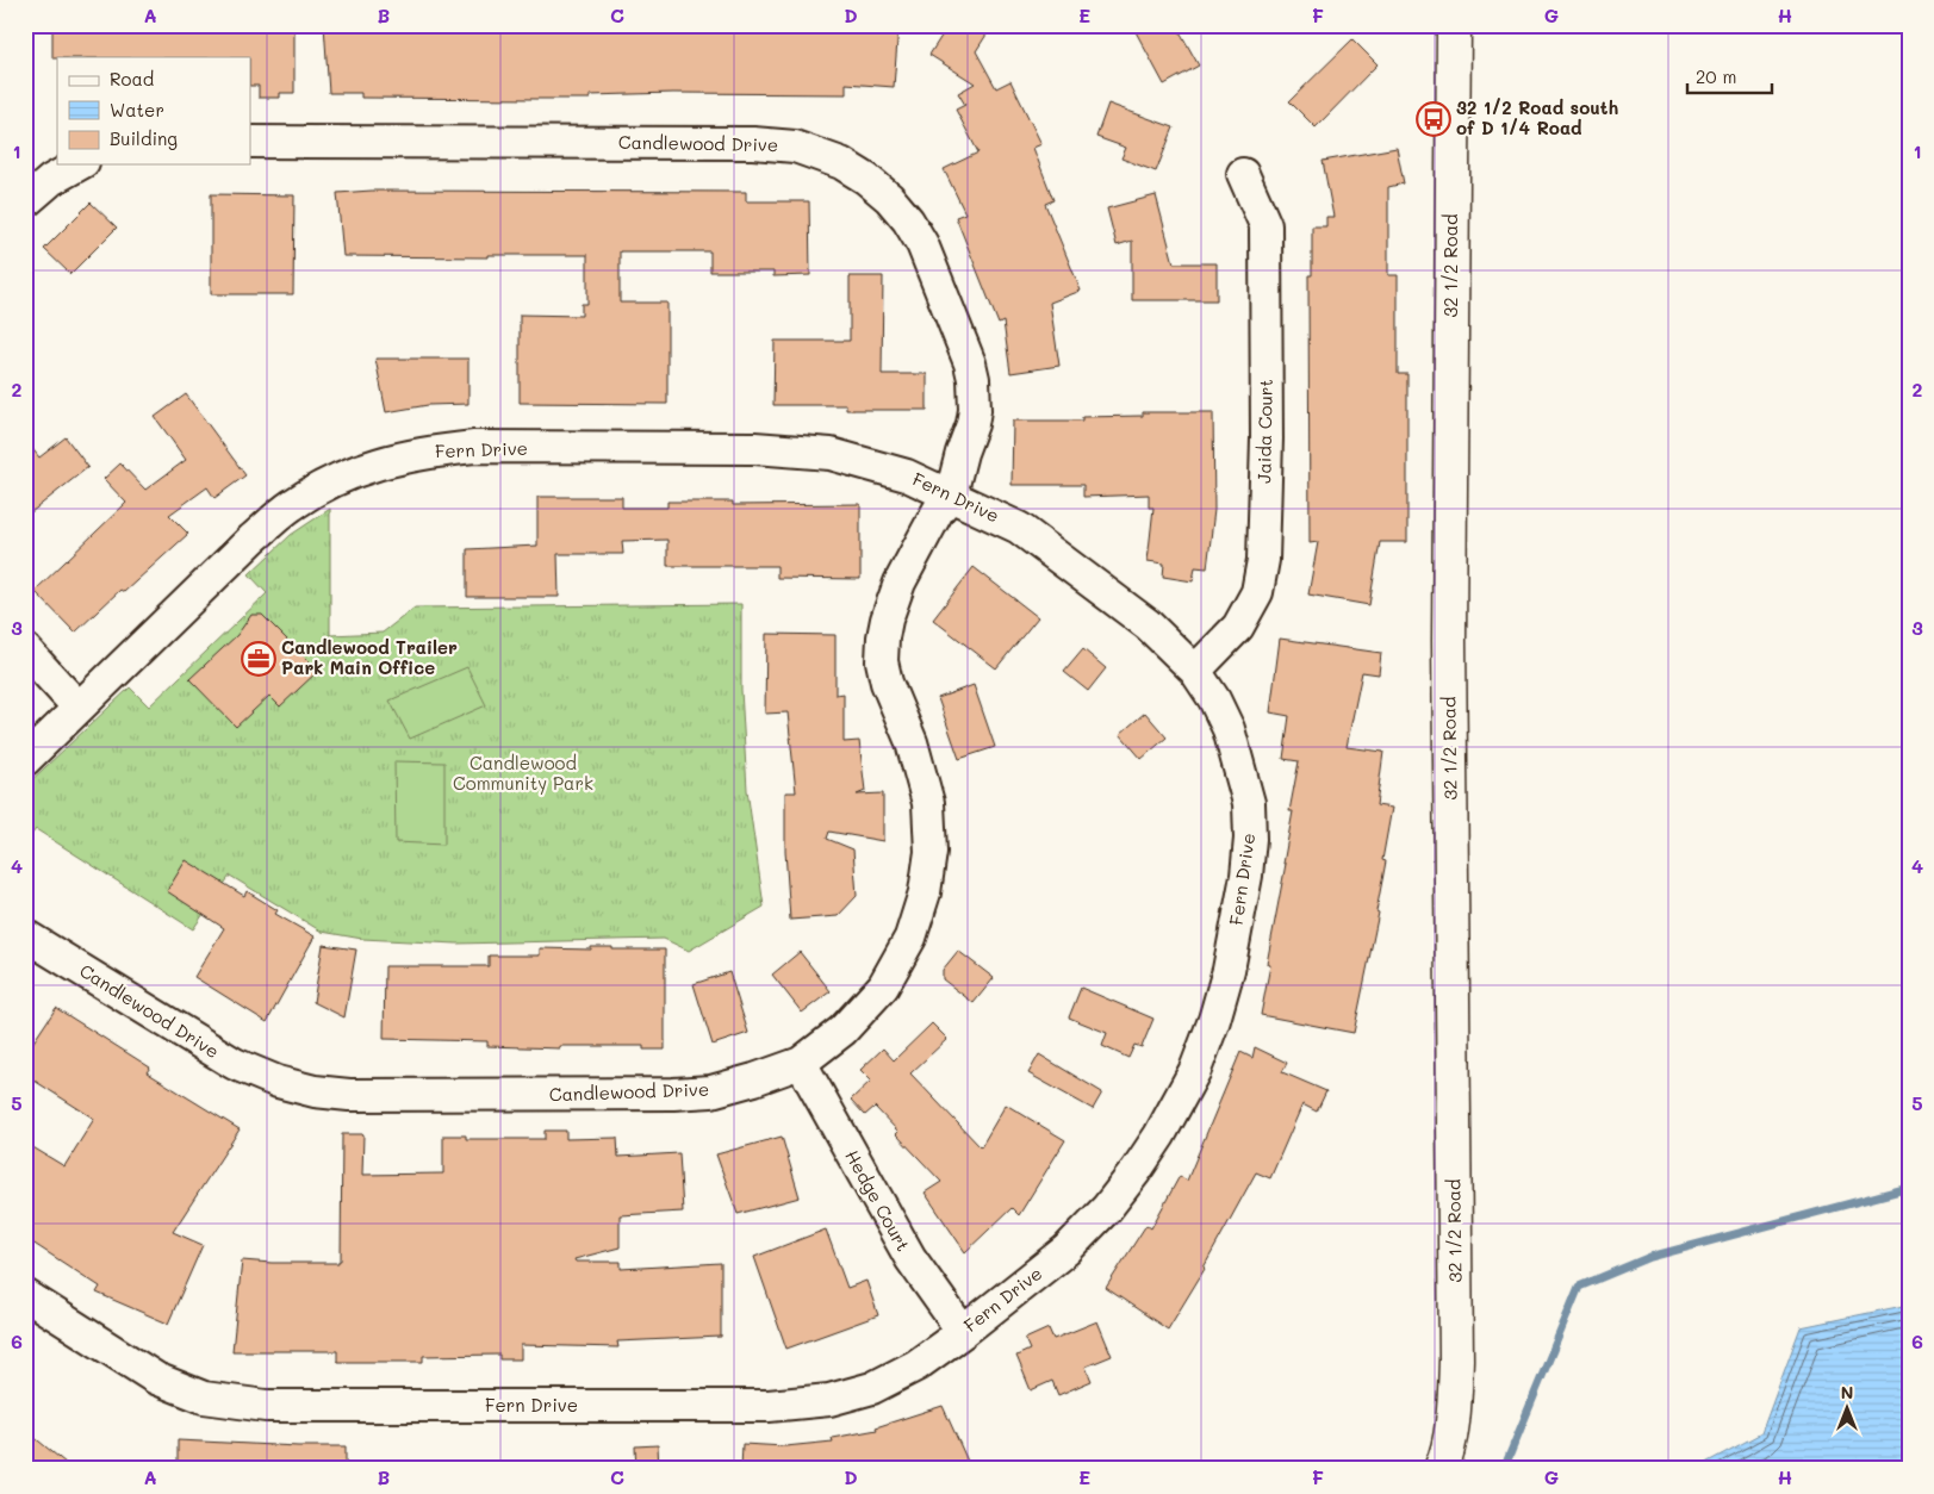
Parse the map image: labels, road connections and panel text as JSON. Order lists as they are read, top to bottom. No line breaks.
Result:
{"streets":{"street":["Candlewood Drive","32 1/2 Road","Jaida Court","Fern Drive","Hedge Court"]},"crossings":[["Candlewood Drive","Fern Drive"],["Candlewood Drive","Hedge Court"],["Jaida Court","Fern Drive"],["Fern Drive","Hedge Court"]],"parks":["Candlewood Community Park"],"places":{"bus stop":["32 1/2 Road south of D 1/4 Road"],"office":["Candlewood Trailer Park Main Office"]},"legend":["Road","Water","Building"],"scale_bar":"20 m","north":"top","grid":{"columns":["A","B","C","D","E","F","G","H"],"rows":["1","2","3","4","5","6"]}}
